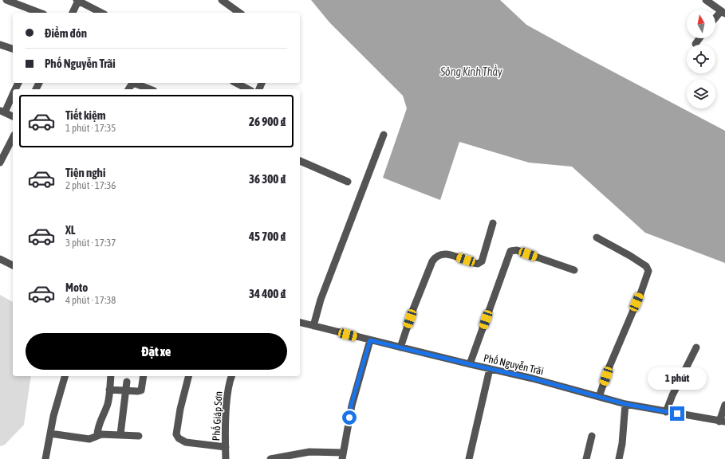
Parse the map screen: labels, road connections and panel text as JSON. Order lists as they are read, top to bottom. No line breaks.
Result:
{"streets":{"street":["Phố Nguyễn Trãi","Phố Giáp Sơn"]},"water":["Sông Kinh Thầy"],"north":"top","page":{"banner":["Điểm đón","Phố Nguyễn Trãi"],"list":[{"name":"Tiết kiệm","note":"1 phút · 17:35","value":"26 900 ₫"},{"name":"Tiện nghi","note":"2 phút · 17:36","value":"36 300 ₫"},{"name":"XL","note":"3 phút · 17:37","value":"45 700 ₫"},{"name":"Moto","note":"4 phút · 17:38","value":"34 400 ₫"}],"buttons":"Đặt xe","bubble":"1 phút"}}
